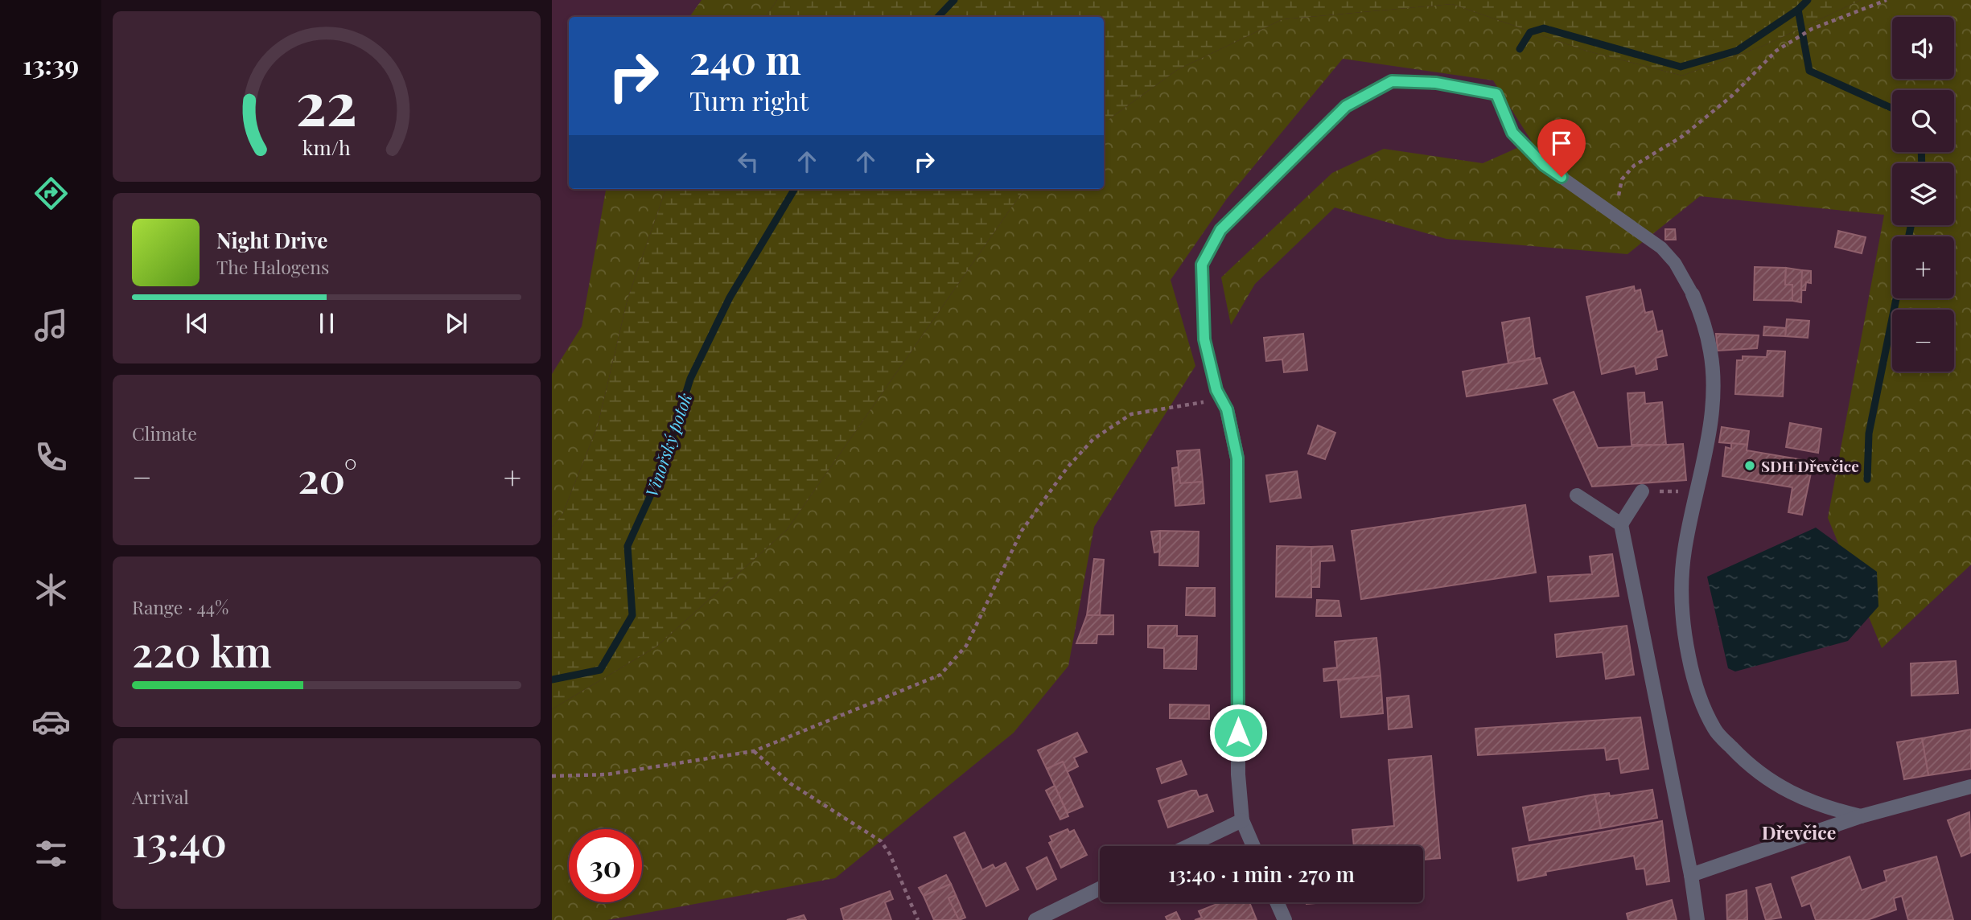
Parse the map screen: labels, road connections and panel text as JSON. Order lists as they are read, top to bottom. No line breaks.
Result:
{"districts":["Dřevčice"],"water":["Vinořský potok"],"places":["SDH Dřevčice"],"page":{"tabs":"13:39","map_buttons":["+","−"],"turn":["240 m","Turn right"],"song":["Night Drive","The Halogens"],"tile":["Climate",["Range · 44%","220 km"],["Arrival","13:40"]],"heat":["−","20°","+"],"limit":"30","trip":"13:40 · 1 min · 270 m","gauge":["22","km/h"]}}
